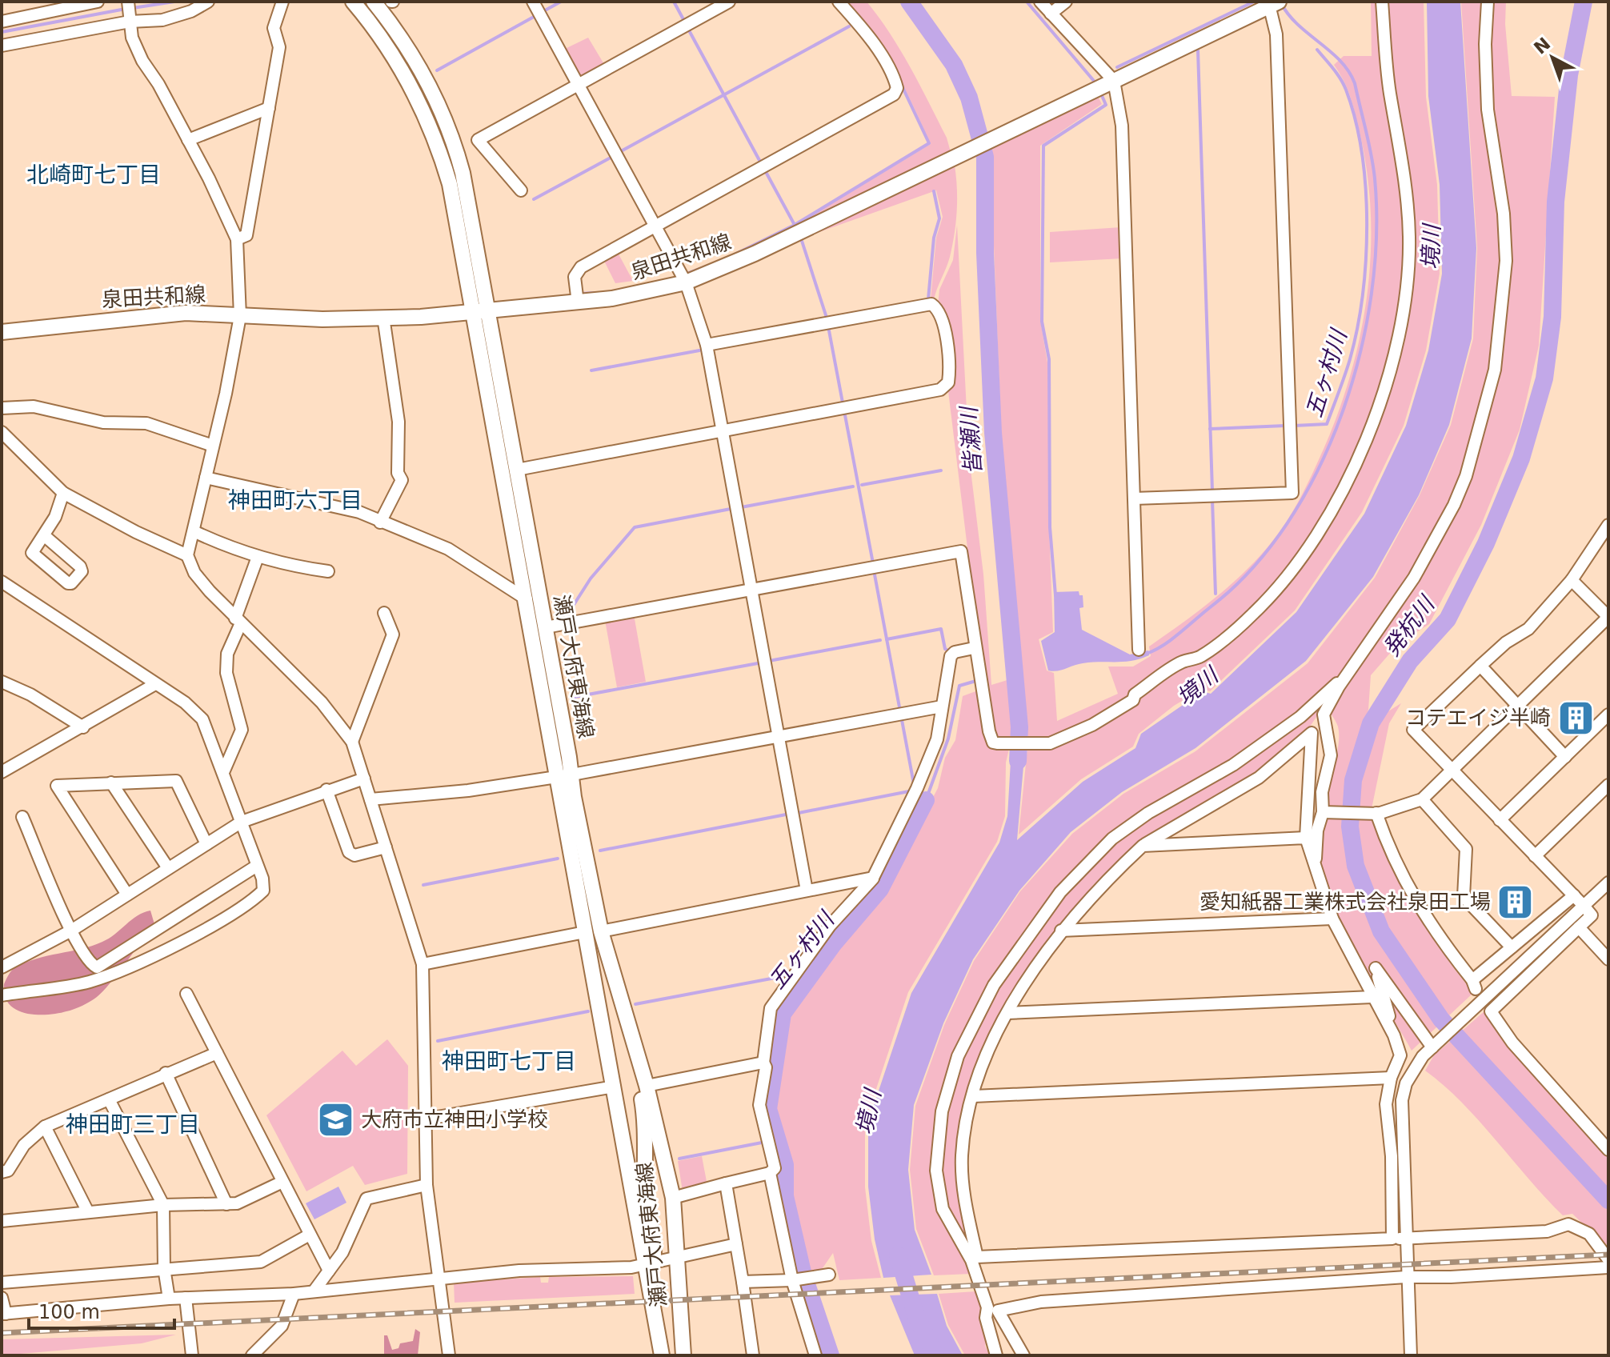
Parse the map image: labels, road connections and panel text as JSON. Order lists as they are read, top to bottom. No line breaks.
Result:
{"streets":{"main road":["泉田共和線","瀬戸大府東海線"]},"crossings":[["泉田共和線","瀬戸大府東海線"]],"districts":["北崎町七丁目","神田町六丁目","神田町七丁目","神田町三丁目"],"water":["境川","五ヶ村川","皆瀬川","発杭川"],"places":{"building":["コテエイジ半崎","愛知紙器工業株式会社泉田工場"],"school or university":["大府市立神田小学校"]},"scale_bar":"100 m","north":"top left"}
